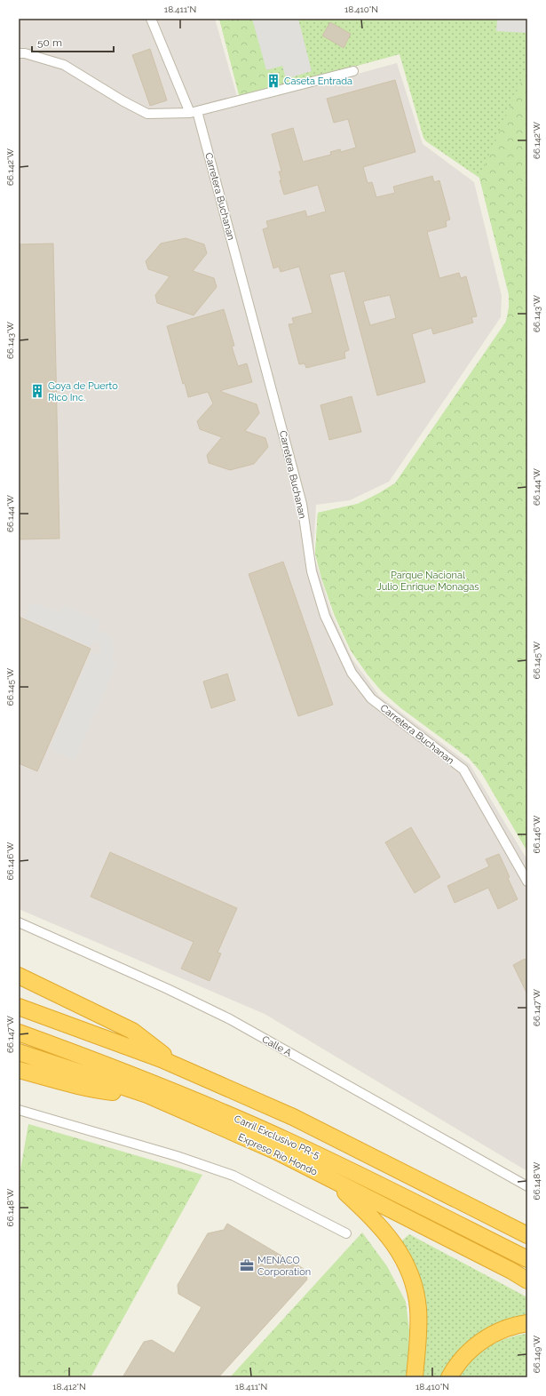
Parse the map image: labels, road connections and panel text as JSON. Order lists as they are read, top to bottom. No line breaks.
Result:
{"streets":{"highway":["Carril Exclusivo PR-5","Expreso Río Hondo"],"street":["Carretera Buchanan","Calle A"]},"parks":["Parque Nacional Julio Enrique Monagas"],"places":{"building":["Caseta Entrada","Goya de Puerto Rico Inc."],"office":["MENACO Corporation"]},"scale_bar":"50 m","coordinates":["18.411°N","18.410°N","66.142°W","66.143°W","66.144°W","66.145°W","66.146°W","66.147°W","66.148°W","66.149°W","18.412°N"]}
